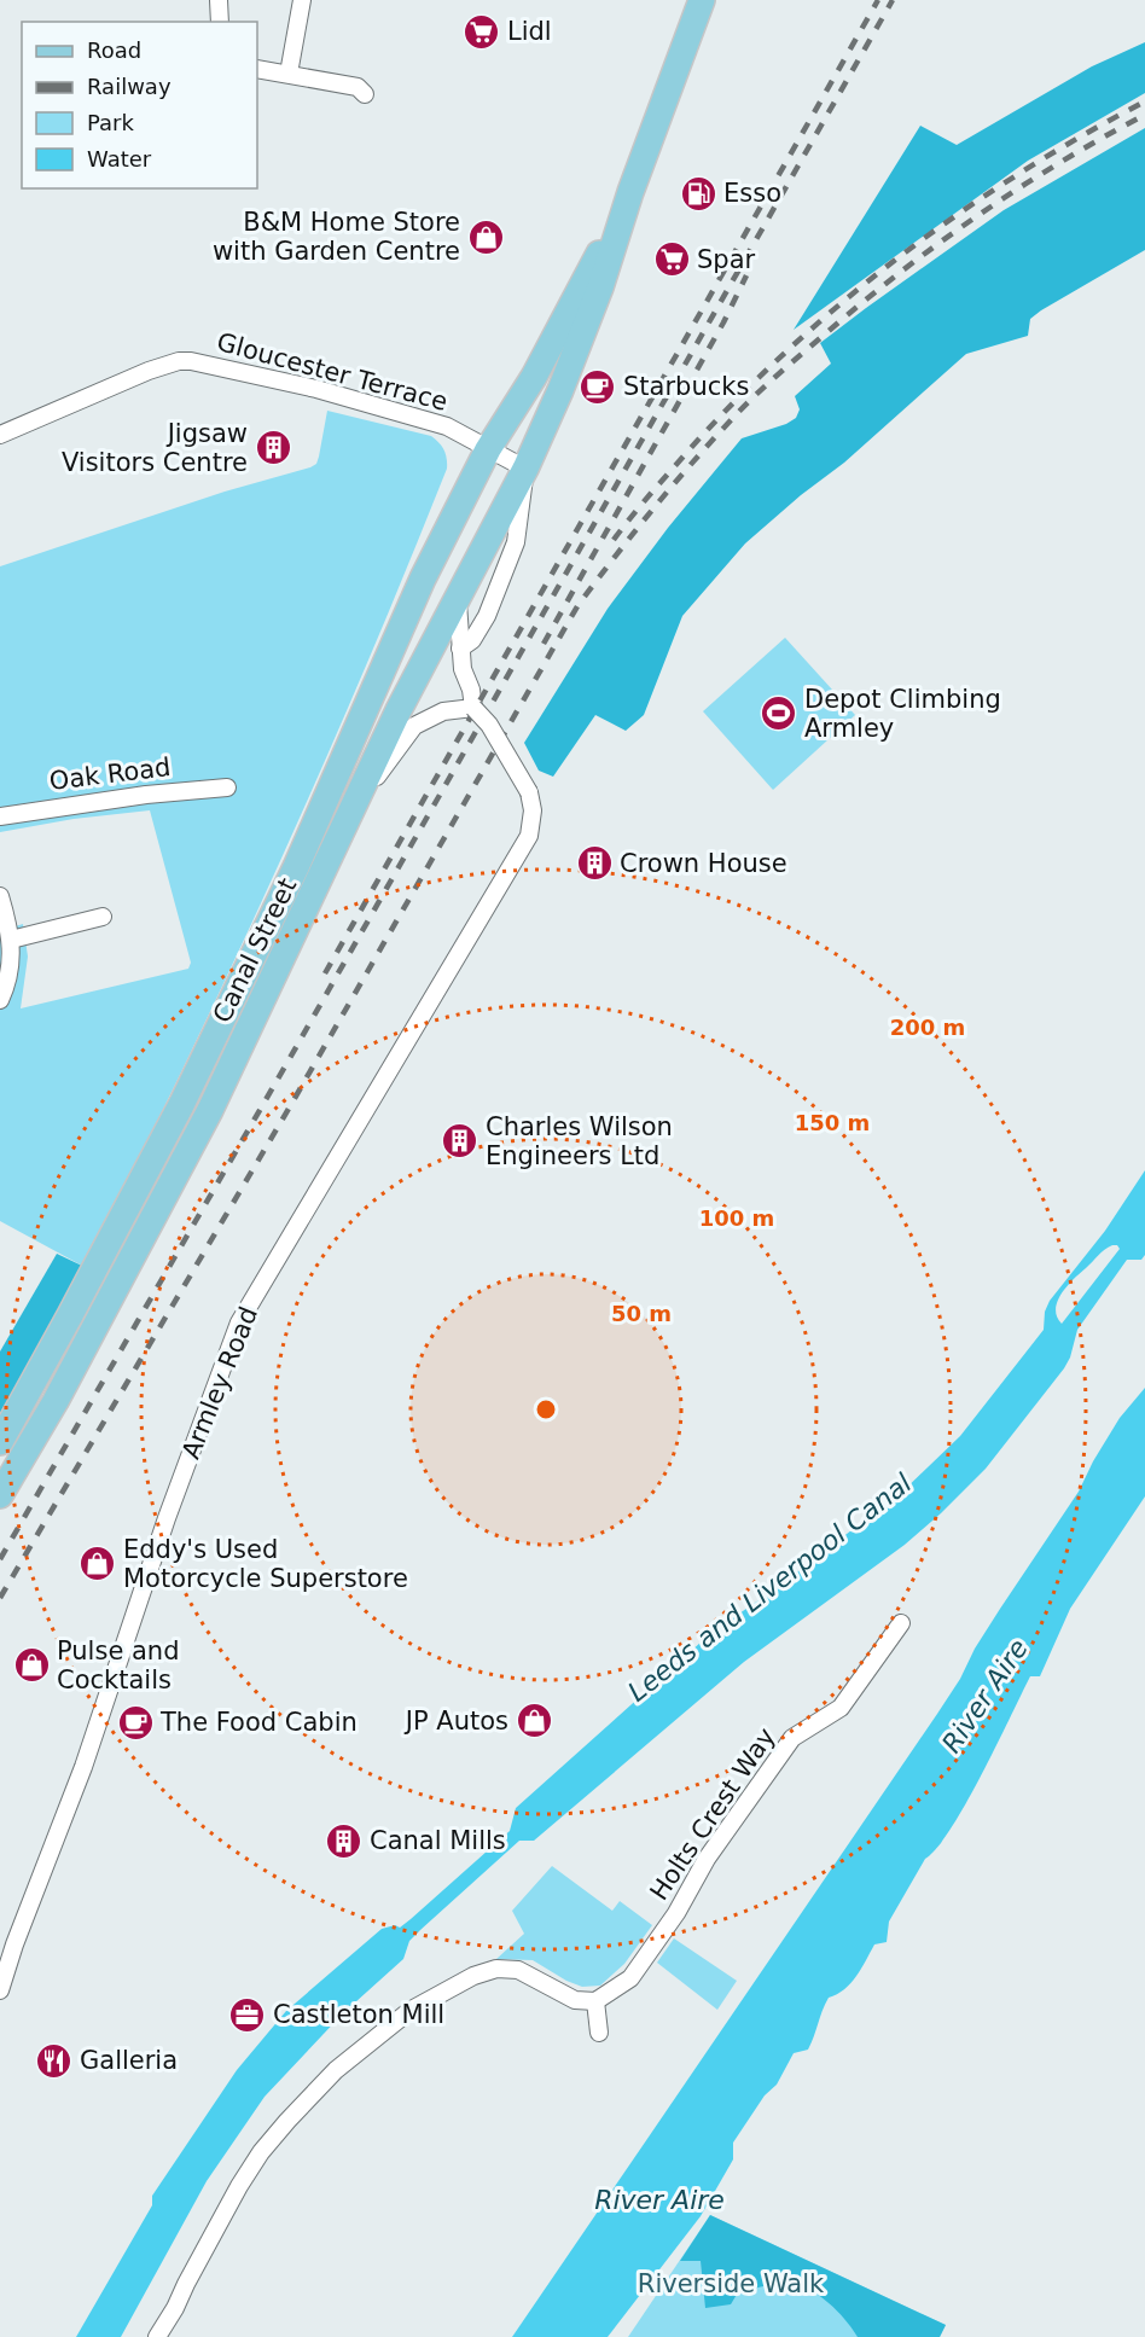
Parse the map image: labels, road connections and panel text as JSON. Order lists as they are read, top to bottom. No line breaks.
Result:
{"streets":{"main road":["Canal Street"],"street":["Gloucester Terrace","Oak Road","Armley Road","Holts Crest Way"]},"crossings":[["Gloucester Terrace","Canal Street"],["Canal Street","Armley Road"]],"water":["Leeds and Liverpool Canal","River Aire"],"parks":["Riverside Walk"],"places":{"supermarket":["Lidl","Spar"],"fuel station":["Esso"],"shop":["B&M Home Store with Garden Centre","Eddy's Used Motorcycle Superstore","Pulse and Cocktails","JP Autos"],"cafe":["Starbucks","The Food Cabin"],"building":["Jigsaw Visitors Centre","Crown House","Charles Wilson Engineers Ltd","Canal Mills"],"sports":["Depot Climbing Armley"],"office":["Castleton Mill"],"restaurant":["Galleria"]},"legend":["Road","Railway","Park","Water"],"rings":["200 m","150 m","100 m","50 m"]}
